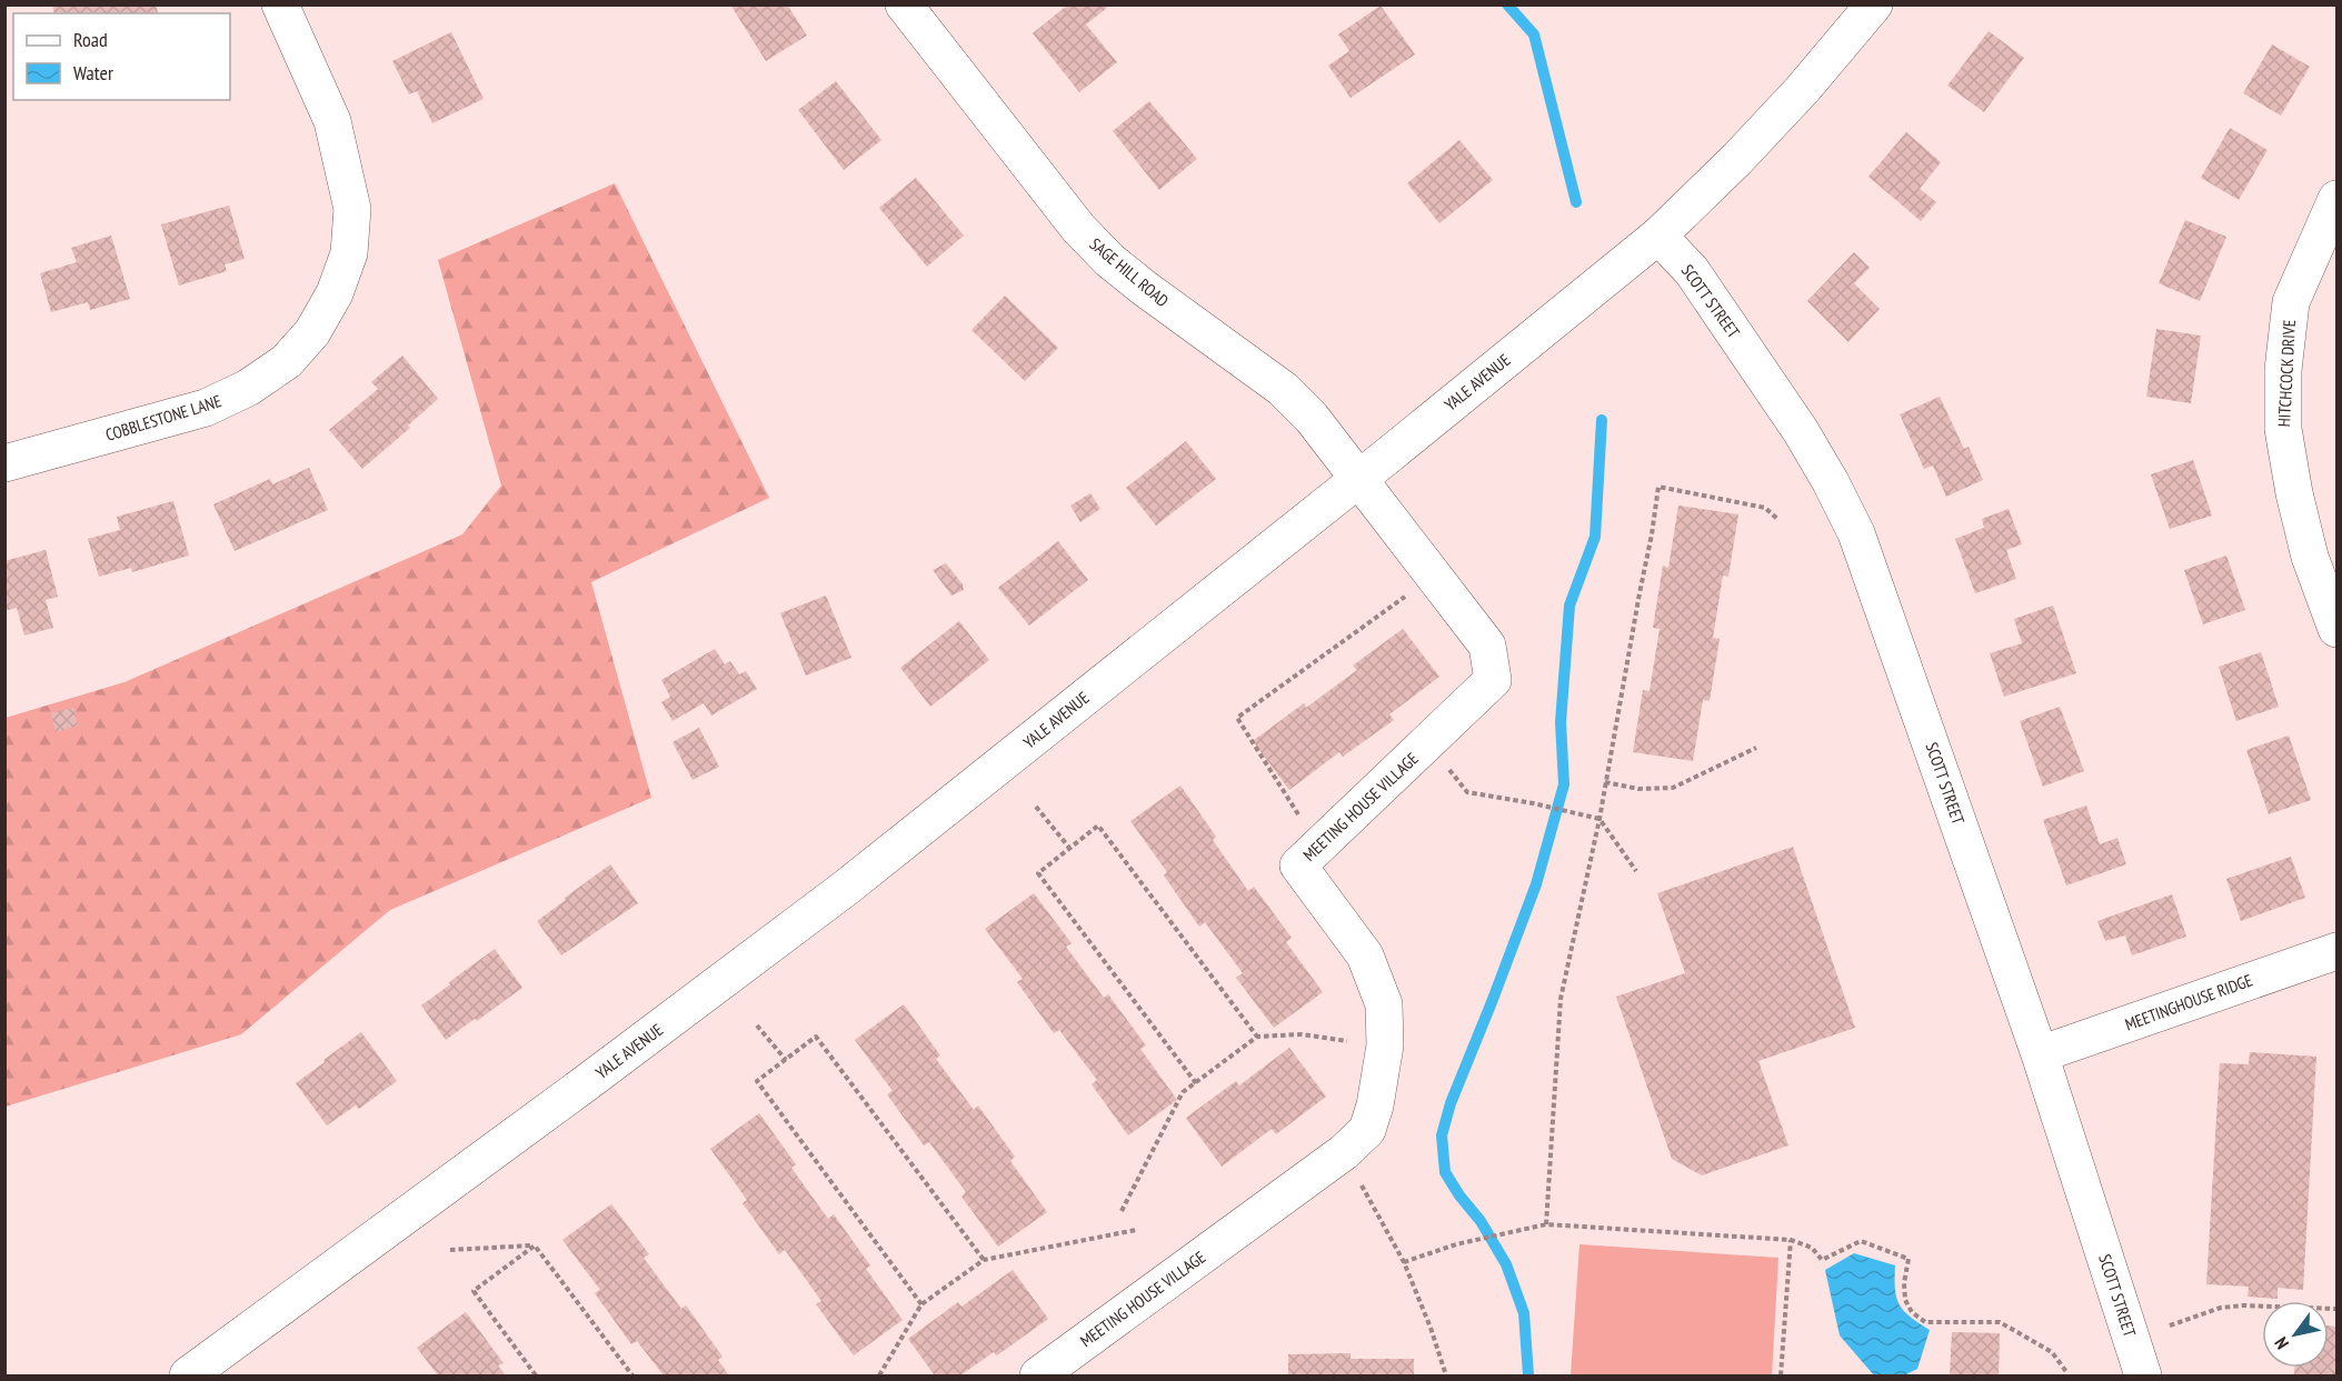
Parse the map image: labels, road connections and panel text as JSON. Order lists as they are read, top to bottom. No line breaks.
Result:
{"streets":{"street":["SAGE HILL ROAD","SCOTT STREET","HITCHCOCK DRIVE","YALE AVENUE","COBBLESTONE LANE","MEETING HOUSE VILLAGE","MEETINGHOUSE RIDGE"]},"crossings":[["SAGE HILL ROAD","YALE AVENUE"],["SAGE HILL ROAD","MEETING HOUSE VILLAGE"],["SCOTT STREET","YALE AVENUE"],["SCOTT STREET","MEETINGHOUSE RIDGE"],["YALE AVENUE","MEETING HOUSE VILLAGE"]],"legend":["Road","Water"],"north":"bottom left"}
